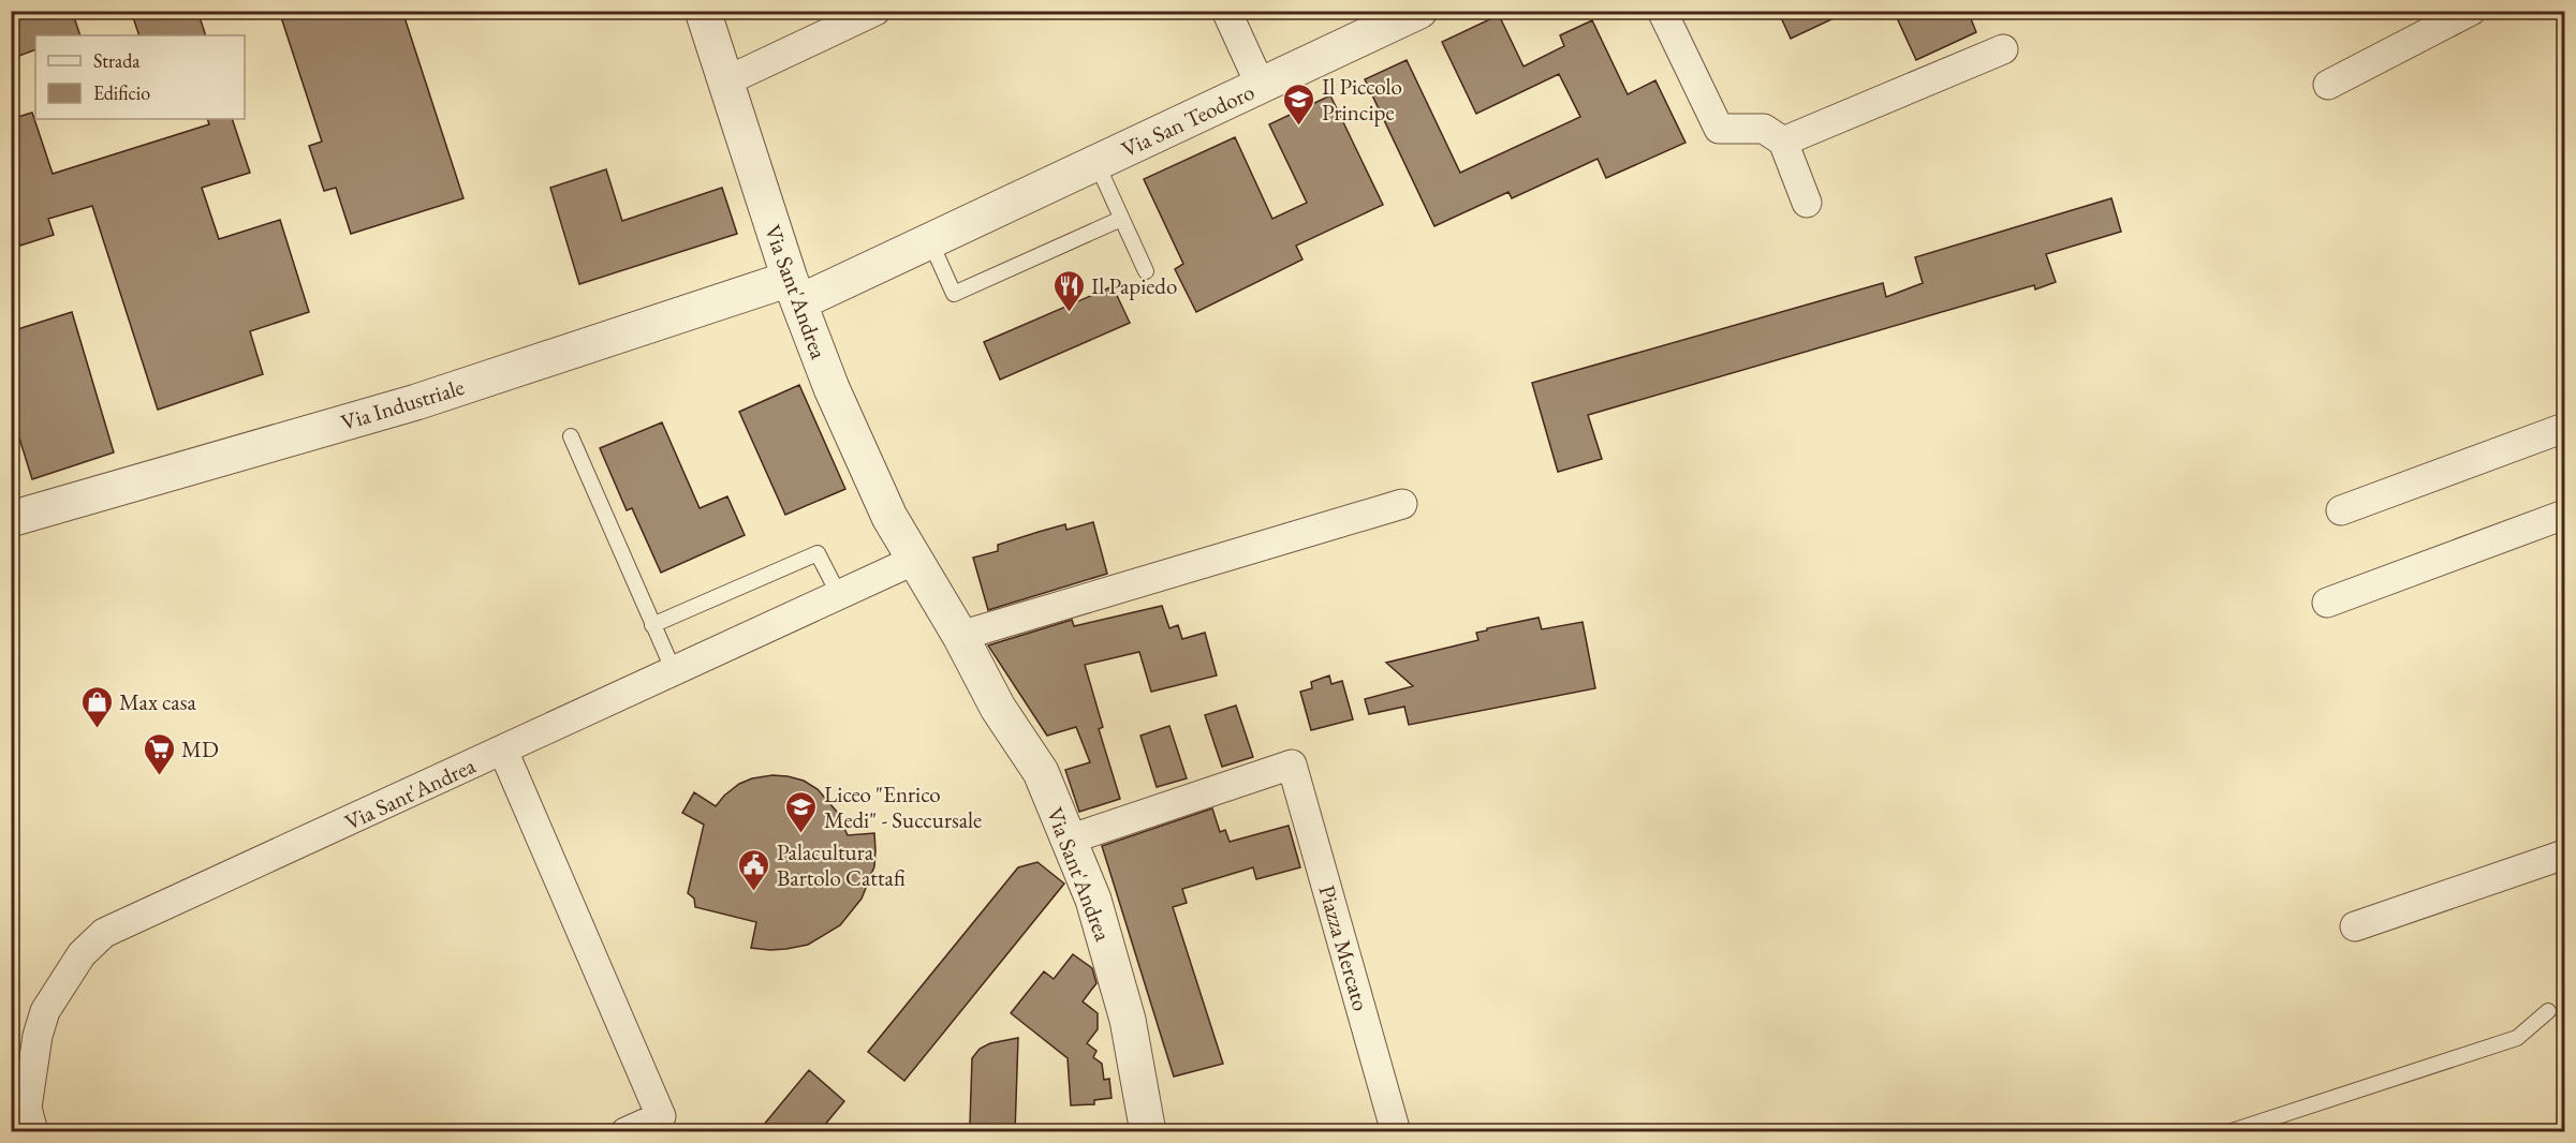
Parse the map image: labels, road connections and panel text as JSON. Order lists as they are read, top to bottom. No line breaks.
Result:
{"streets":{"street":["Via San Teodoro","Via Sant'Andrea","Via Industriale","Piazza Mercato"]},"crossings":[["Via San Teodoro","Via Sant'Andrea"],["Via San Teodoro","Via Industriale"],["Via Sant'Andrea","Via Industriale"],["Via Sant'Andrea","Piazza Mercato"]],"places":{"school or university":["Il Piccolo Principe","Liceo \"Enrico Medi\" - Succursale"],"restaurant":["Il Papiedo"],"shop":["Max casa"],"supermarket":["MD"],"public building":["Palacultura Bartolo Cattafi"]},"legend":["Strada","Edificio"]}
